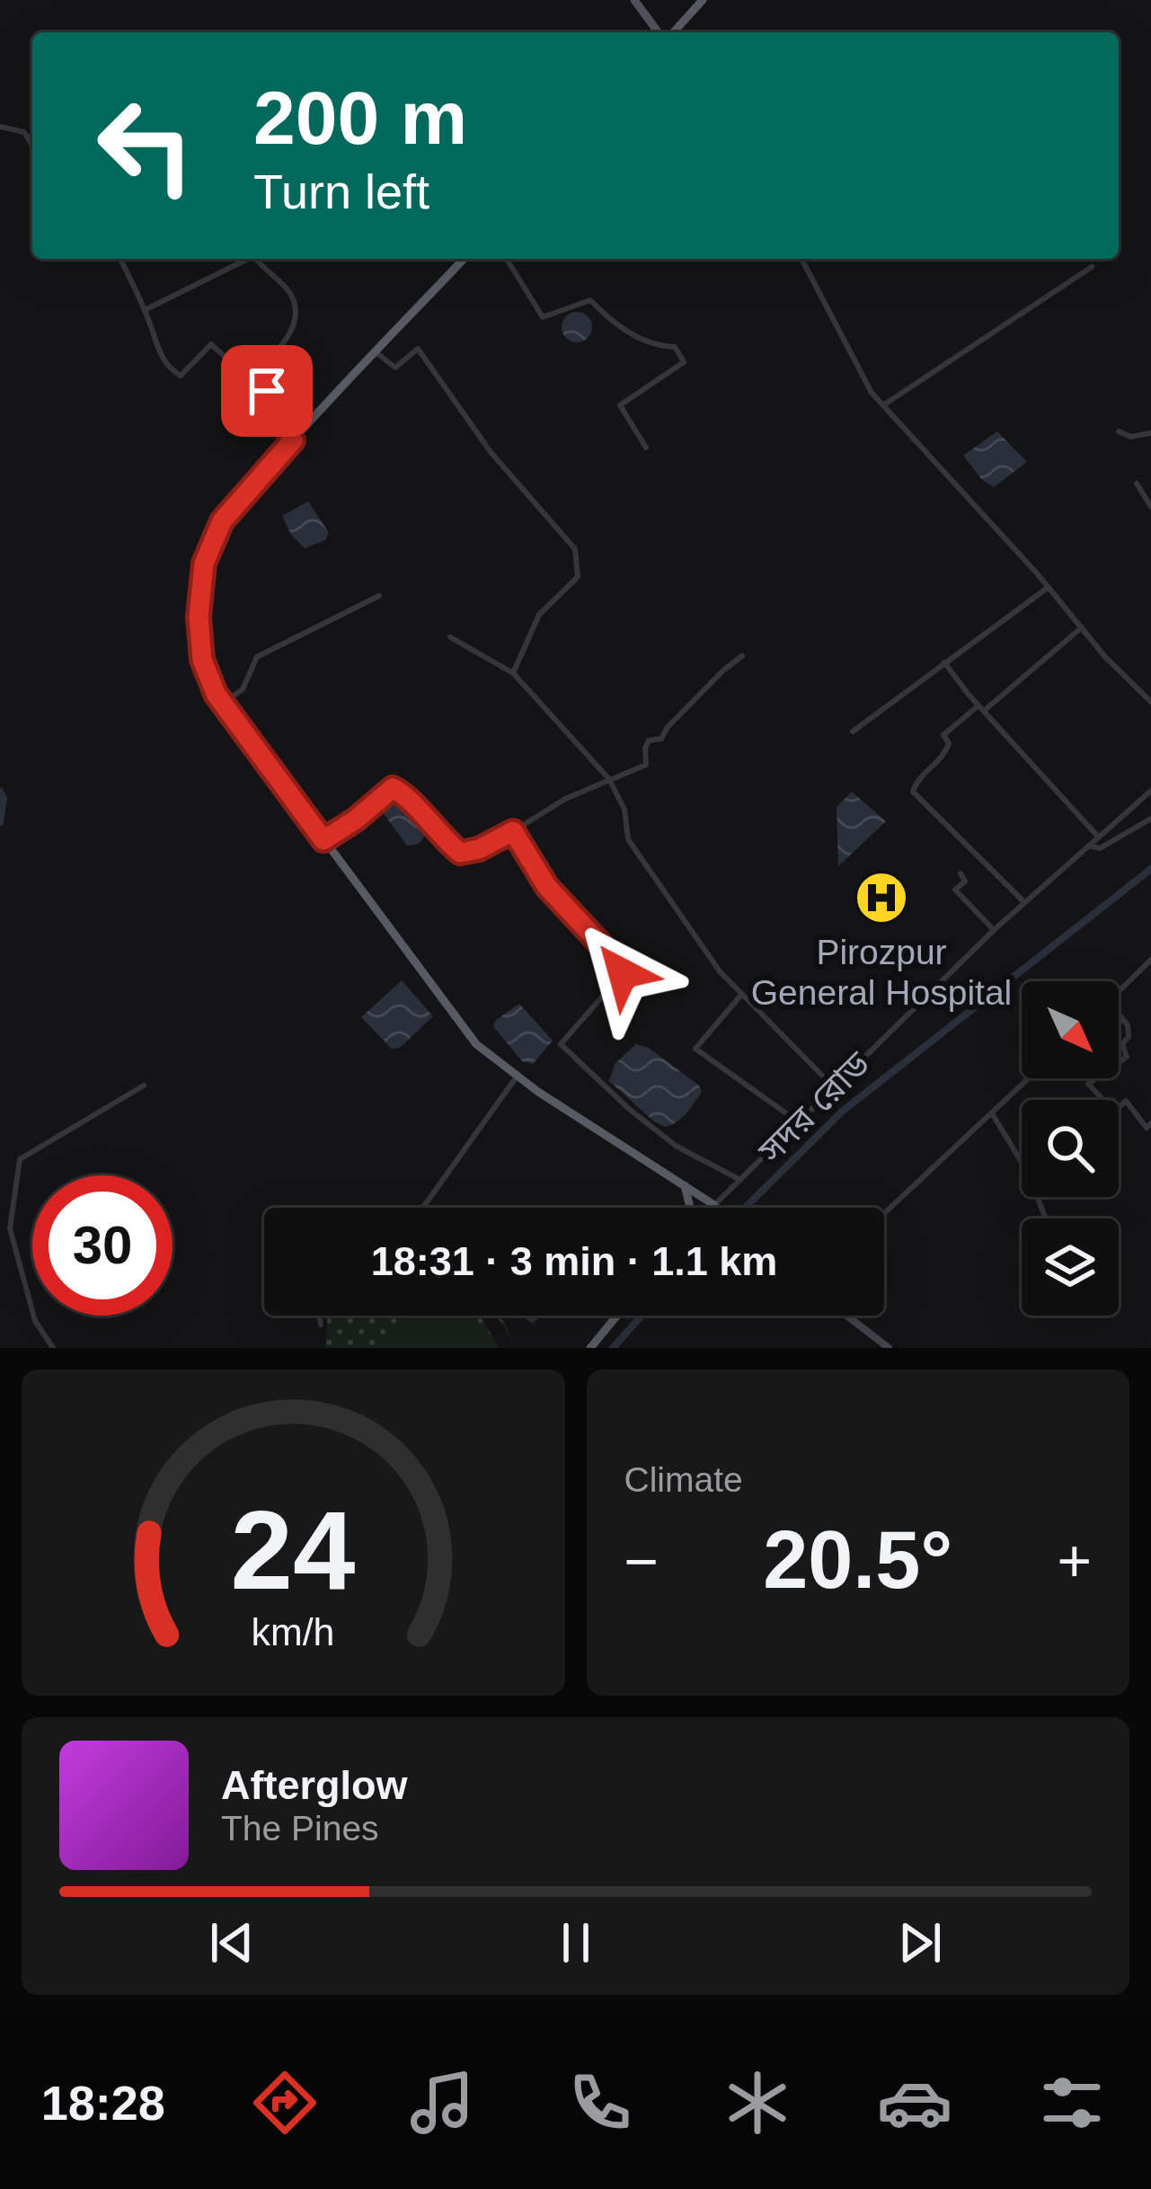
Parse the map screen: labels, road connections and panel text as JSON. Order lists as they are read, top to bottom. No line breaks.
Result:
{"streets":{"street":["সদর রোড"]},"places":{"hospital":["Pirozpur General Hospital"]},"north":"bottom right","page":{"turn":["200 m","Turn left"],"limit":"30","trip":"18:31 · 3 min · 1.1 km","tile":"Climate","heat":["−","20.5°","+"],"song":["Afterglow","The Pines"],"tabs":"18:28","gauge":["24","km/h"]}}
